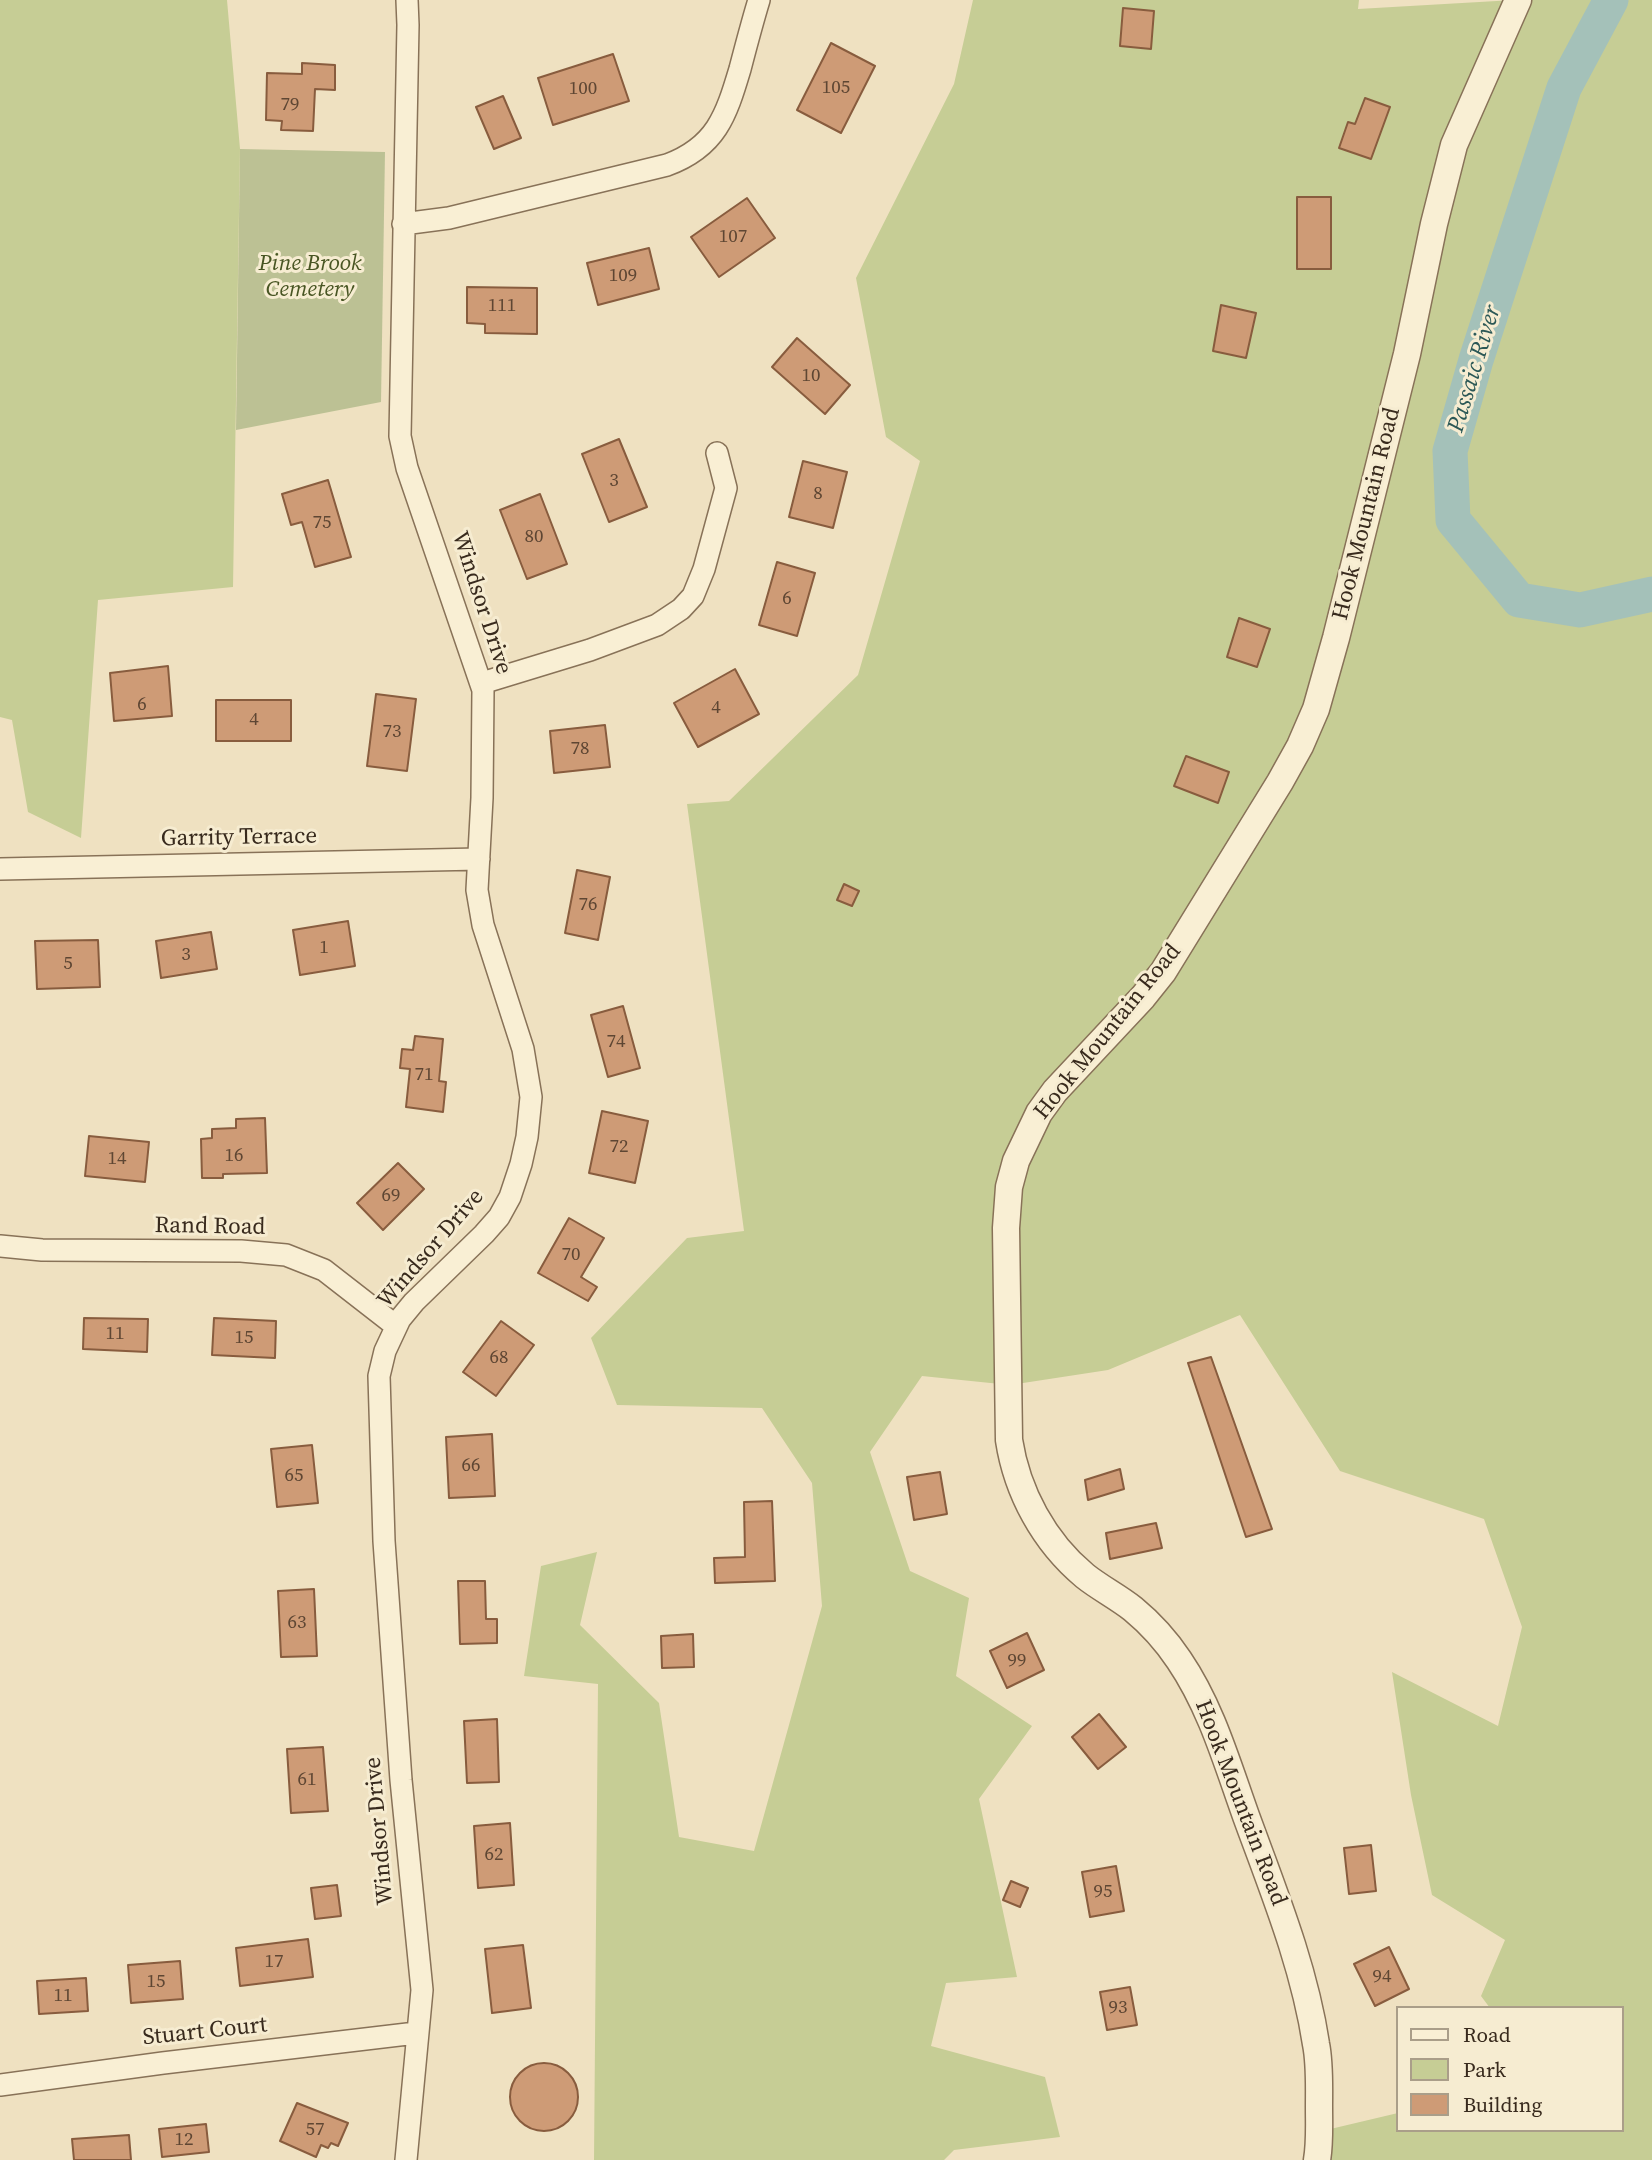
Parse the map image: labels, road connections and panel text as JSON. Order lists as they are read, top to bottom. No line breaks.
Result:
{"streets":{"street":["Hook Mountain Road","Windsor Drive","Garrity Terrace","Rand Road","Stuart Court"]},"crossings":[["Windsor Drive","Garrity Terrace"],["Windsor Drive","Rand Road"],["Windsor Drive","Stuart Court"]],"water":["Passaic River"],"parks":["Pine Brook Cemetery"],"house_numbers":["105","100","79","107","109","111","10","3","8","75","80","6","6","4","4","73","78","76","1","3","5","74","71","72","16","14","69","70","11","15","68","66","65","63","99","61","62","95","17","94","15","11","93","57","12"],"legend":["Road","Park","Building"]}
